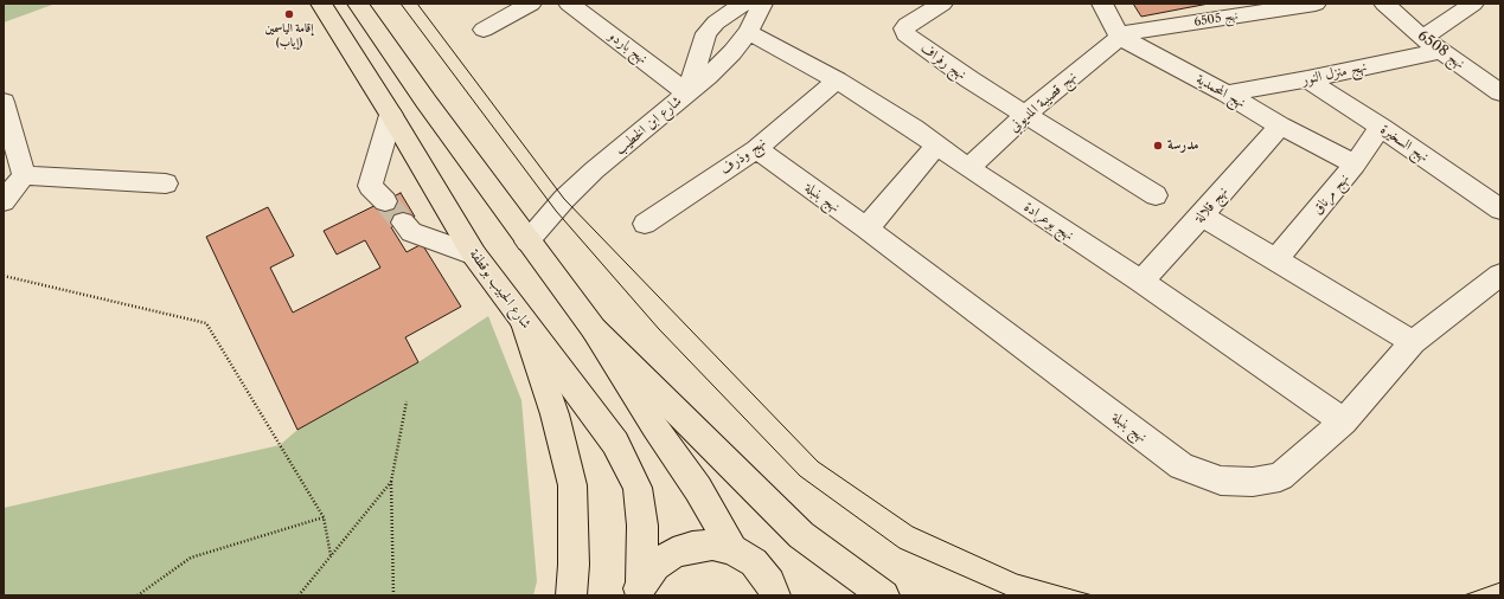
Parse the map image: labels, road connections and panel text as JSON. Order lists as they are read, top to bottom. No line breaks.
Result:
{"streets":{"main road":["شارع الحبيب بوقطفة"],"street":["نهج 6505","نهج باردو","نهج 6508","نهج رفراف","نهج منزل النور","نهج المحمدية","نهج قصيبة المديوني","شارع ابن الخطيب","نهج السخيرة","نهج وذرف","نهج مرناق","نهج بنبلة","نهج قلالة","نهج بوعرادة"]},"crossings":[["نهج 6505","نهج المحمدية"],["نهج 6505","نهج قصيبة المديوني"],["نهج باردو","شارع ابن الخطيب"],["نهج 6508","نهج منزل النور"],["نهج رفراف","نهج قصيبة المديوني"],["نهج منزل النور","نهج المحمدية"],["نهج منزل النور","نهج السخيرة"],["نهج المحمدية","نهج قصيبة المديوني"],["نهج المحمدية","نهج مرناق"],["نهج المحمدية","نهج قلالة"],["نهج قصيبة المديوني","نهج بوعرادة"],["شارع ابن الخطيب","نهج بوعرادة"],["نهج السخيرة","نهج مرناق"],["نهج وذرف","نهج بنبلة"],["نهج وذرف","نهج بوعرادة"],["نهج بنبلة","نهج بوعرادة"],["نهج قلالة","نهج بوعرادة"]],"places":["إقامة الياسمين (إياب)","مدرسة"]}
